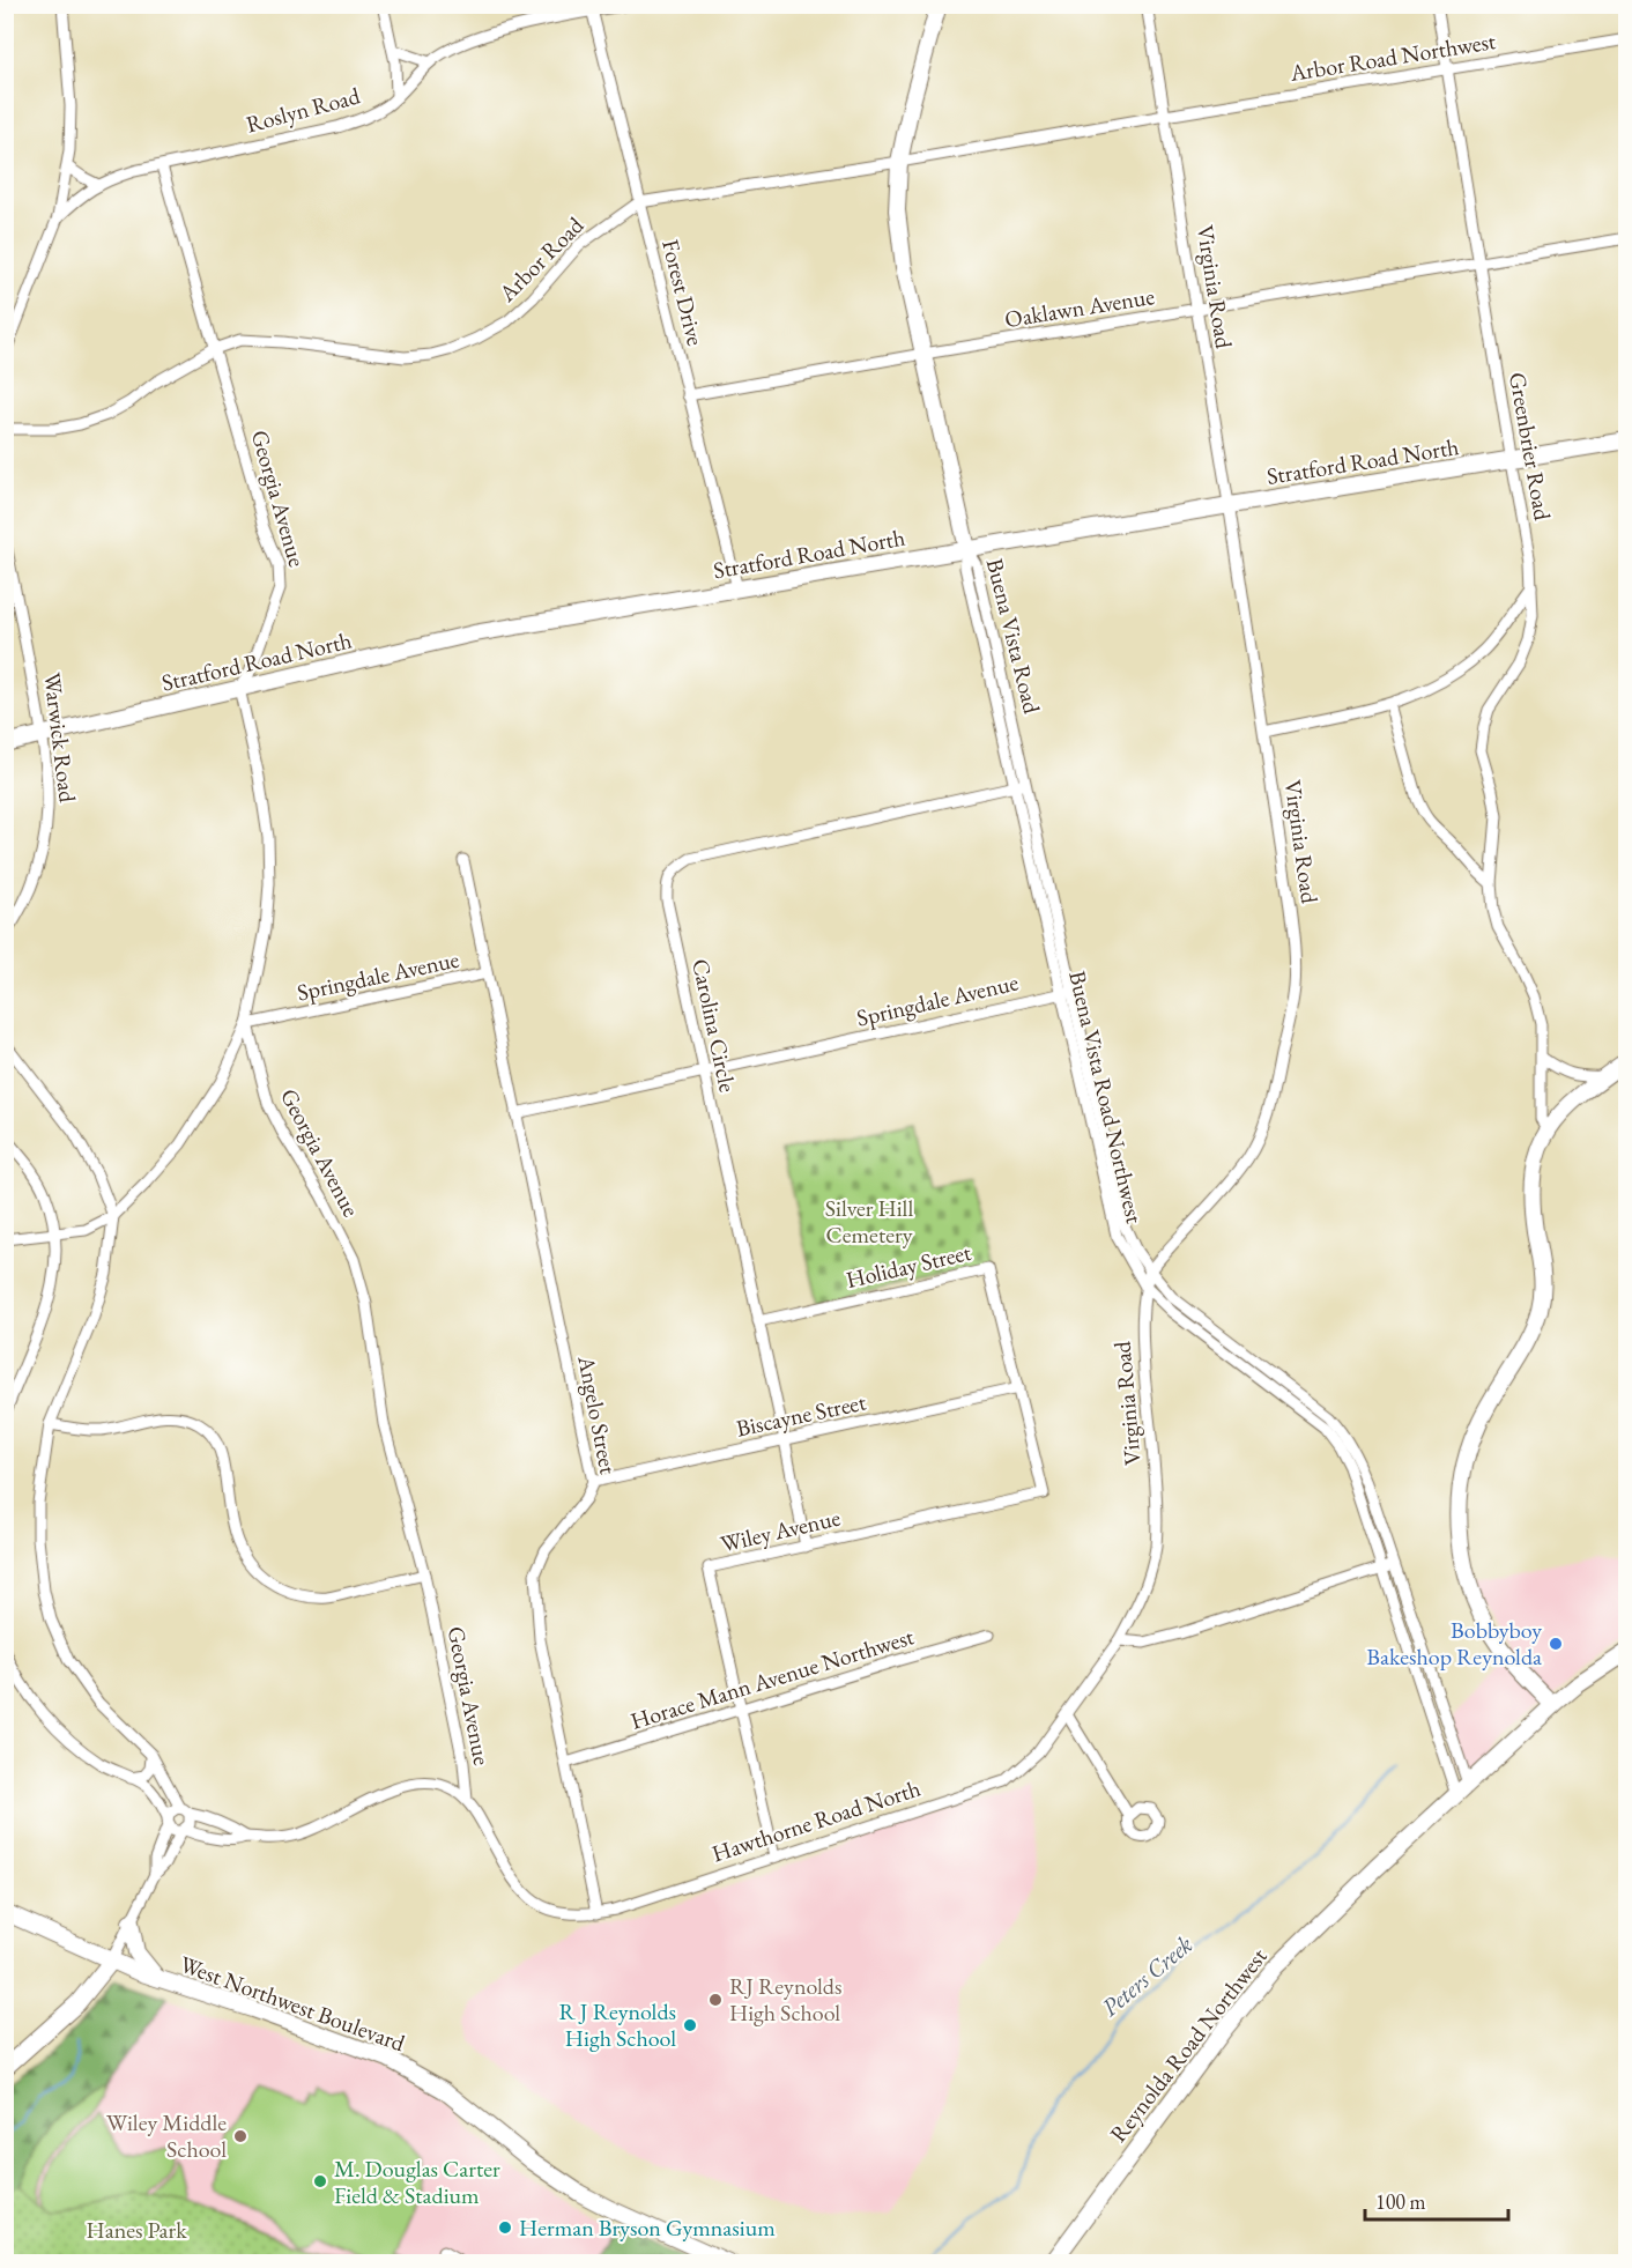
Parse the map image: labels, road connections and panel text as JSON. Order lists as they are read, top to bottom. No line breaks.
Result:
{"streets":{"main road":["Stratford Road North","Buena Vista Road","West Northwest Boulevard","Reynolda Road Northwest"],"street":["Arbor Road Northwest","Roslyn Road","Arbor Road","Virginia Road","Forest Drive","Oaklawn Avenue","Greenbrier Road","Georgia Avenue","Warwick Road","Springdale Avenue","Carolina Circle","Buena Vista Road Northwest","Holiday Street","Angelo Street","Biscayne Street","Wiley Avenue","Horace Mann Avenue Northwest","Hawthorne Road North"]},"crossings":[["Arbor Road Northwest","Arbor Road"],["Arbor Road Northwest","Virginia Road"],["Arbor Road Northwest","Greenbrier Road"],["Roslyn Road","Forest Drive"],["Roslyn Road","Georgia Avenue"],["Arbor Road","Virginia Road"],["Arbor Road","Forest Drive"],["Arbor Road","Georgia Avenue"],["Arbor Road","Buena Vista Road"],["Virginia Road","Oaklawn Avenue"],["Virginia Road","Stratford Road North"],["Virginia Road","Buena Vista Road"],["Virginia Road","Buena Vista Road Northwest"],["Virginia Road","Hawthorne Road North"],["Forest Drive","Oaklawn Avenue"],["Forest Drive","Stratford Road North"],["Oaklawn Avenue","Greenbrier Road"],["Oaklawn Avenue","Buena Vista Road"],["Greenbrier Road","Stratford Road North"],["Stratford Road North","Georgia Avenue"],["Stratford Road North","Buena Vista Road"],["Stratford Road North","Warwick Road"],["Georgia Avenue","Springdale Avenue"],["Georgia Avenue","Hawthorne Road North"],["Buena Vista Road","Springdale Avenue"],["Buena Vista Road","Carolina Circle"],["Buena Vista Road","Buena Vista Road Northwest"],["Springdale Avenue","Carolina Circle"],["Springdale Avenue","Buena Vista Road Northwest"],["Springdale Avenue","Angelo Street"],["Carolina Circle","Holiday Street"],["Carolina Circle","Biscayne Street"],["Carolina Circle","Wiley Avenue"],["Buena Vista Road Northwest","Reynolda Road Northwest"],["Holiday Street","Biscayne Street"],["Holiday Street","Wiley Avenue"],["Angelo Street","Biscayne Street"],["Angelo Street","Horace Mann Avenue Northwest"],["Angelo Street","Hawthorne Road North"],["Biscayne Street","Wiley Avenue"],["Wiley Avenue","Horace Mann Avenue Northwest"],["Wiley Avenue","Hawthorne Road North"]],"water":["Peters Creek"],"parks":["Silver Hill Cemetery","Hanes Park"],"places":["Bobbyboy Bakeshop Reynolda","RJ Reynolds High School","R J Reynolds High School","Wiley Middle School","M. Douglas Carter Field & Stadium","Herman Bryson Gymnasium"],"scale_bar":"100 m"}
